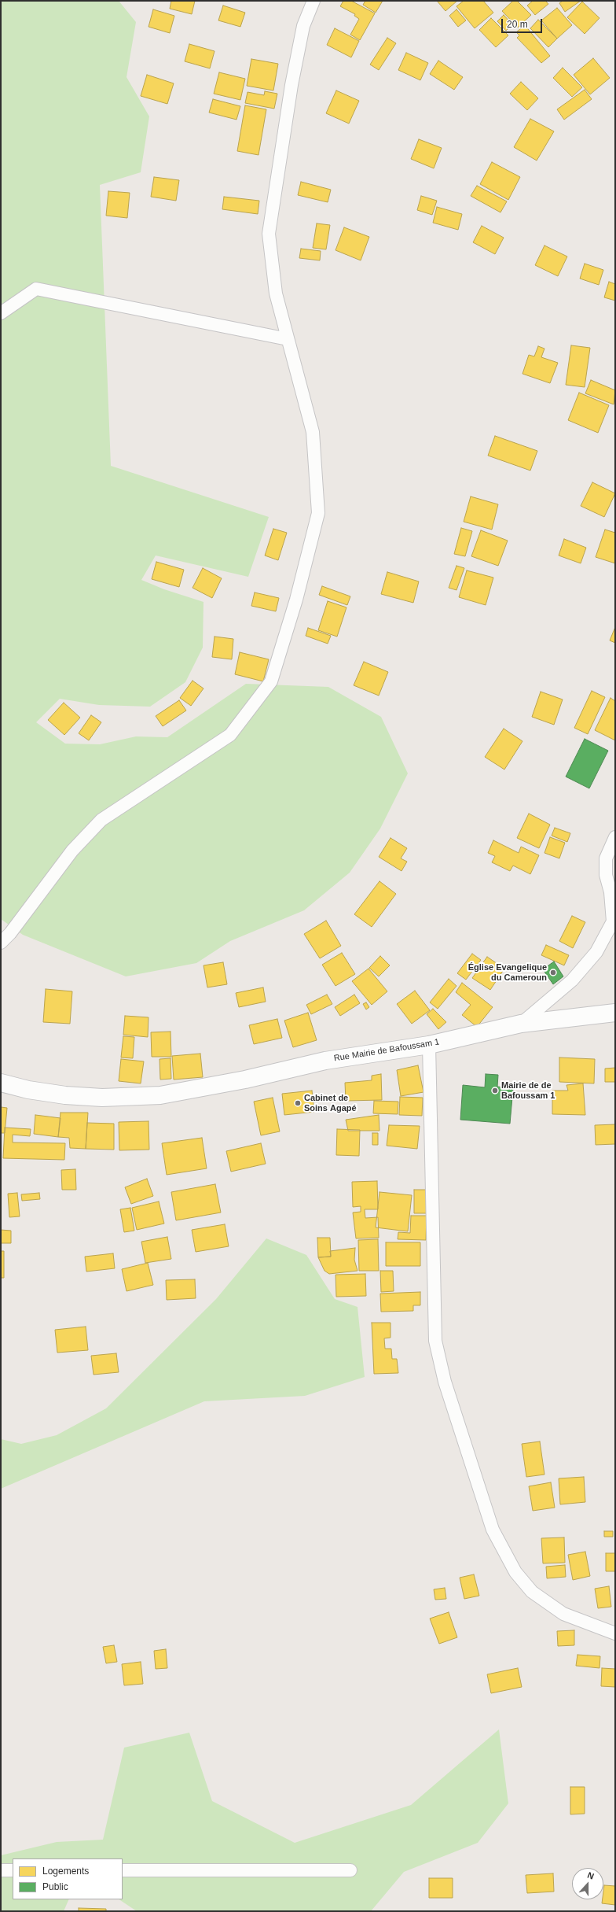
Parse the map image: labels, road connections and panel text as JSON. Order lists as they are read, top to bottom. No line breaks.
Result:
{"streets":{"street":["Rue Mairie de Bafoussam 1"]},"places":["Église Evangelique du Cameroun","Mairie de de Bafoussam 1","Cabinet de Soins Agapé"],"legend":["Logements","Public"],"scale_bar":"20 m","north":"top"}
